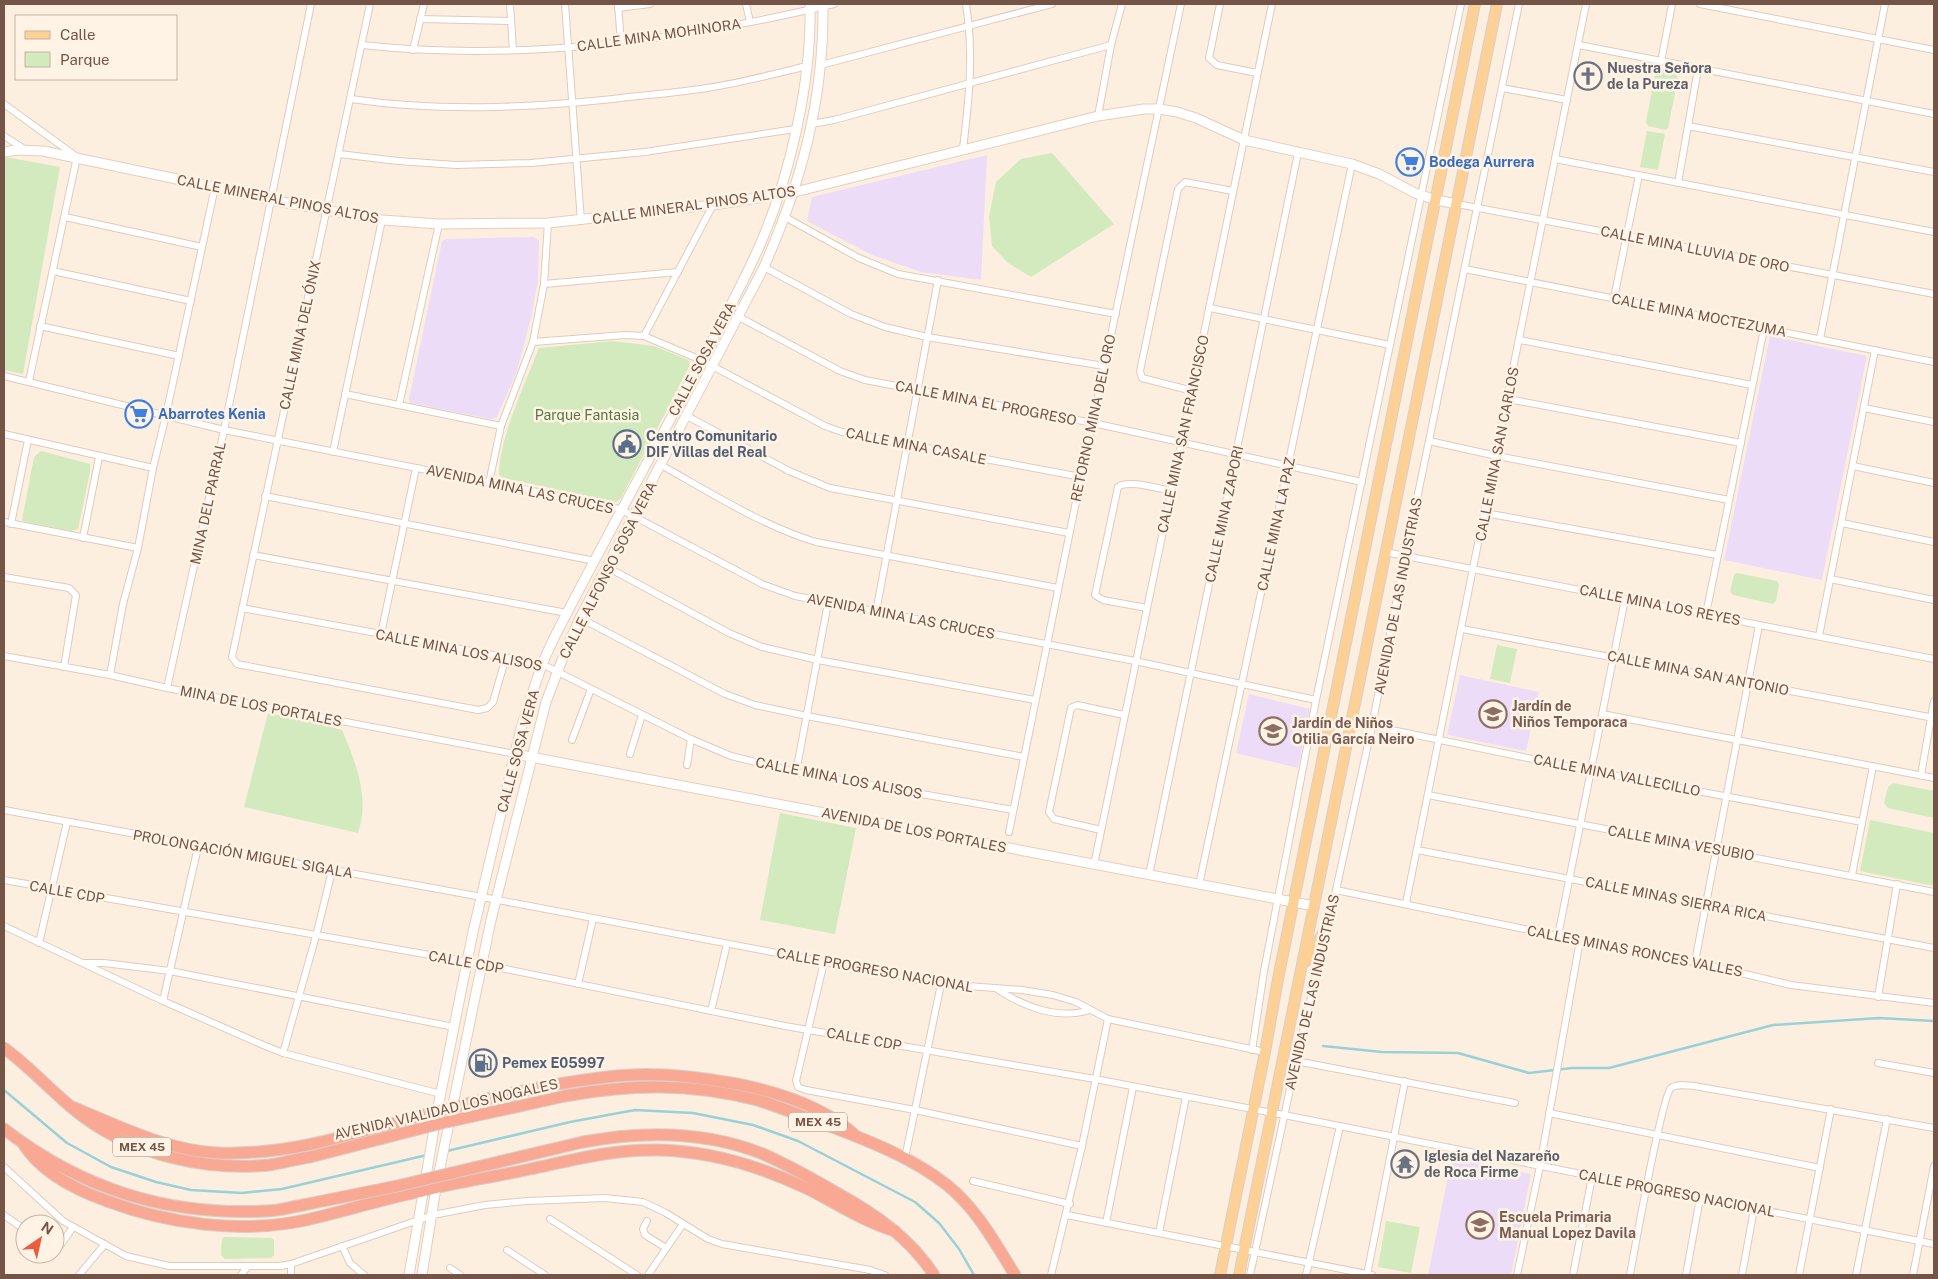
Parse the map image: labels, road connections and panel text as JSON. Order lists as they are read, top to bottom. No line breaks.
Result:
{"streets":{"highway":["AVENIDA VIALIDAD LOS NOGALES","MEX 45"],"main road":["CALLE MINERAL PINOS ALTOS","CALLE SOSA VERA","CALLE ALFONSO SOSA VERA","AVENIDA DE LAS INDUSTRIAS","AVENIDA DE LOS PORTALES"],"street":["CALLE MINA MOHINORA","CALLE MINA LLUVIA DE ORO","CALLE MINA MOCTEZUMA","CALLE MINA DEL ÓNIX","CALLE MINA EL PROGRESO","RETORNO MINA DEL ORO","CALLE MINA SAN FRANCISCO","CALLE MINA CASALE","CALLE MINA SAN CARLOS","AVENIDA MINA LAS CRUCES","MINA DEL PARRAL","CALLE MINA ZAPORI","CALLE MINA LA PAZ","CALLE MINA LOS REYES","CALLE MINA LOS ALISOS","CALLE MINA SAN ANTONIO","MINA DE LOS PORTALES","CALLE MINA VALLECILLO","CALLE MINA VESUBIO","PROLONGACIÓN MIGUEL SIGALA","CALLE CDP","CALLE MINAS SIERRA RICA","CALLES MINAS RONCES VALLES","CALLE PROGRESO NACIONAL"]},"crossings":[["CALLE MINA MOHINORA","CALLE MINA DEL ÓNIX"],["CALLE MINA MOHINORA","CALLE SOSA VERA"],["CALLE MINA MOHINORA","CALLE ALFONSO SOSA VERA"],["CALLE MINERAL PINOS ALTOS","CALLE MINA LLUVIA DE ORO"],["CALLE MINERAL PINOS ALTOS","CALLE MINA DEL ÓNIX"],["CALLE MINERAL PINOS ALTOS","CALLE SOSA VERA"],["CALLE MINERAL PINOS ALTOS","RETORNO MINA DEL ORO"],["CALLE MINERAL PINOS ALTOS","CALLE MINA SAN FRANCISCO"],["CALLE MINERAL PINOS ALTOS","MINA DEL PARRAL"],["CALLE MINERAL PINOS ALTOS","CALLE MINA ZAPORI"],["CALLE MINERAL PINOS ALTOS","CALLE MINA LA PAZ"],["CALLE MINERAL PINOS ALTOS","CALLE ALFONSO SOSA VERA"],["CALLE MINERAL PINOS ALTOS","AVENIDA DE LAS INDUSTRIAS"],["CALLE MINA LLUVIA DE ORO","CALLE MINA SAN CARLOS"],["CALLE MINA LLUVIA DE ORO","AVENIDA DE LAS INDUSTRIAS"],["CALLE MINA MOCTEZUMA","CALLE MINA SAN CARLOS"],["CALLE MINA MOCTEZUMA","AVENIDA DE LAS INDUSTRIAS"],["CALLE MINA DEL ÓNIX","AVENIDA MINA LAS CRUCES"],["CALLE MINA DEL ÓNIX","CALLE MINA LOS ALISOS"],["CALLE SOSA VERA","CALLE MINA CASALE"],["CALLE SOSA VERA","AVENIDA MINA LAS CRUCES"],["CALLE SOSA VERA","CALLE ALFONSO SOSA VERA"],["CALLE SOSA VERA","CALLE MINA LOS ALISOS"],["CALLE SOSA VERA","MINA DE LOS PORTALES"],["CALLE SOSA VERA","AVENIDA DE LOS PORTALES"],["CALLE SOSA VERA","PROLONGACIÓN MIGUEL SIGALA"],["CALLE SOSA VERA","CALLE PROGRESO NACIONAL"],["CALLE MINA EL PROGRESO","RETORNO MINA DEL ORO"],["CALLE MINA EL PROGRESO","CALLE MINA SAN FRANCISCO"],["CALLE MINA EL PROGRESO","CALLE MINA ZAPORI"],["CALLE MINA EL PROGRESO","CALLE MINA LA PAZ"],["CALLE MINA EL PROGRESO","CALLE ALFONSO SOSA VERA"],["RETORNO MINA DEL ORO","CALLE MINA CASALE"],["RETORNO MINA DEL ORO","AVENIDA MINA LAS CRUCES"],["RETORNO MINA DEL ORO","CALLE MINA LOS ALISOS"],["CALLE MINA SAN FRANCISCO","AVENIDA MINA LAS CRUCES"],["CALLE MINA SAN FRANCISCO","AVENIDA DE LOS PORTALES"],["CALLE MINA CASALE","CALLE ALFONSO SOSA VERA"],["CALLE MINA SAN CARLOS","CALLE MINA LOS REYES"],["CALLE MINA SAN CARLOS","CALLE MINA SAN ANTONIO"],["CALLE MINA SAN CARLOS","CALLE MINA VALLECILLO"],["CALLE MINA SAN CARLOS","CALLE MINA VESUBIO"],["CALLE MINA SAN CARLOS","CALLE MINAS SIERRA RICA"],["CALLE MINA SAN CARLOS","CALLES MINAS RONCES VALLES"],["AVENIDA MINA LAS CRUCES","MINA DEL PARRAL"],["AVENIDA MINA LAS CRUCES","CALLE MINA ZAPORI"],["AVENIDA MINA LAS CRUCES","CALLE MINA LA PAZ"],["AVENIDA MINA LAS CRUCES","CALLE ALFONSO SOSA VERA"],["MINA DEL PARRAL","MINA DE LOS PORTALES"],["CALLE MINA ZAPORI","AVENIDA DE LOS PORTALES"],["CALLE MINA LA PAZ","AVENIDA DE LOS PORTALES"],["CALLE ALFONSO SOSA VERA","CALLE MINA LOS ALISOS"],["CALLE ALFONSO SOSA VERA","AVENIDA DE LOS PORTALES"],["CALLE ALFONSO SOSA VERA","PROLONGACIÓN MIGUEL SIGALA"],["CALLE ALFONSO SOSA VERA","CALLE CDP"],["CALLE ALFONSO SOSA VERA","CALLE PROGRESO NACIONAL"],["AVENIDA DE LAS INDUSTRIAS","CALLE MINA LOS REYES"],["AVENIDA DE LAS INDUSTRIAS","CALLE MINA VALLECILLO"],["AVENIDA DE LAS INDUSTRIAS","AVENIDA DE LOS PORTALES"],["AVENIDA DE LAS INDUSTRIAS","CALLES MINAS RONCES VALLES"],["AVENIDA DE LAS INDUSTRIAS","CALLE PROGRESO NACIONAL"],["MINA DE LOS PORTALES","AVENIDA DE LOS PORTALES"],["PROLONGACIÓN MIGUEL SIGALA","CALLE PROGRESO NACIONAL"],["CALLE CDP","CALLE PROGRESO NACIONAL"]],"parks":["Parque Fantasia"],"places":{"church":["Nuestra Señora de la Pureza"],"supermarket":["Bodega Aurrera","Abarrotes Kenia"],"public building":["Centro Comunitario DIF Villas del Real"],"school or university":["Jardín de Niños Temporaca","Jardín de Niños Otilia García Neiro","Escuela Primaria Manual Lopez Davila"],"fuel station":["Pemex E05997"],"temple":["Iglesia del Nazareño de Roca Firme"]},"legend":["Calle","Parque"],"north":"top right"}
